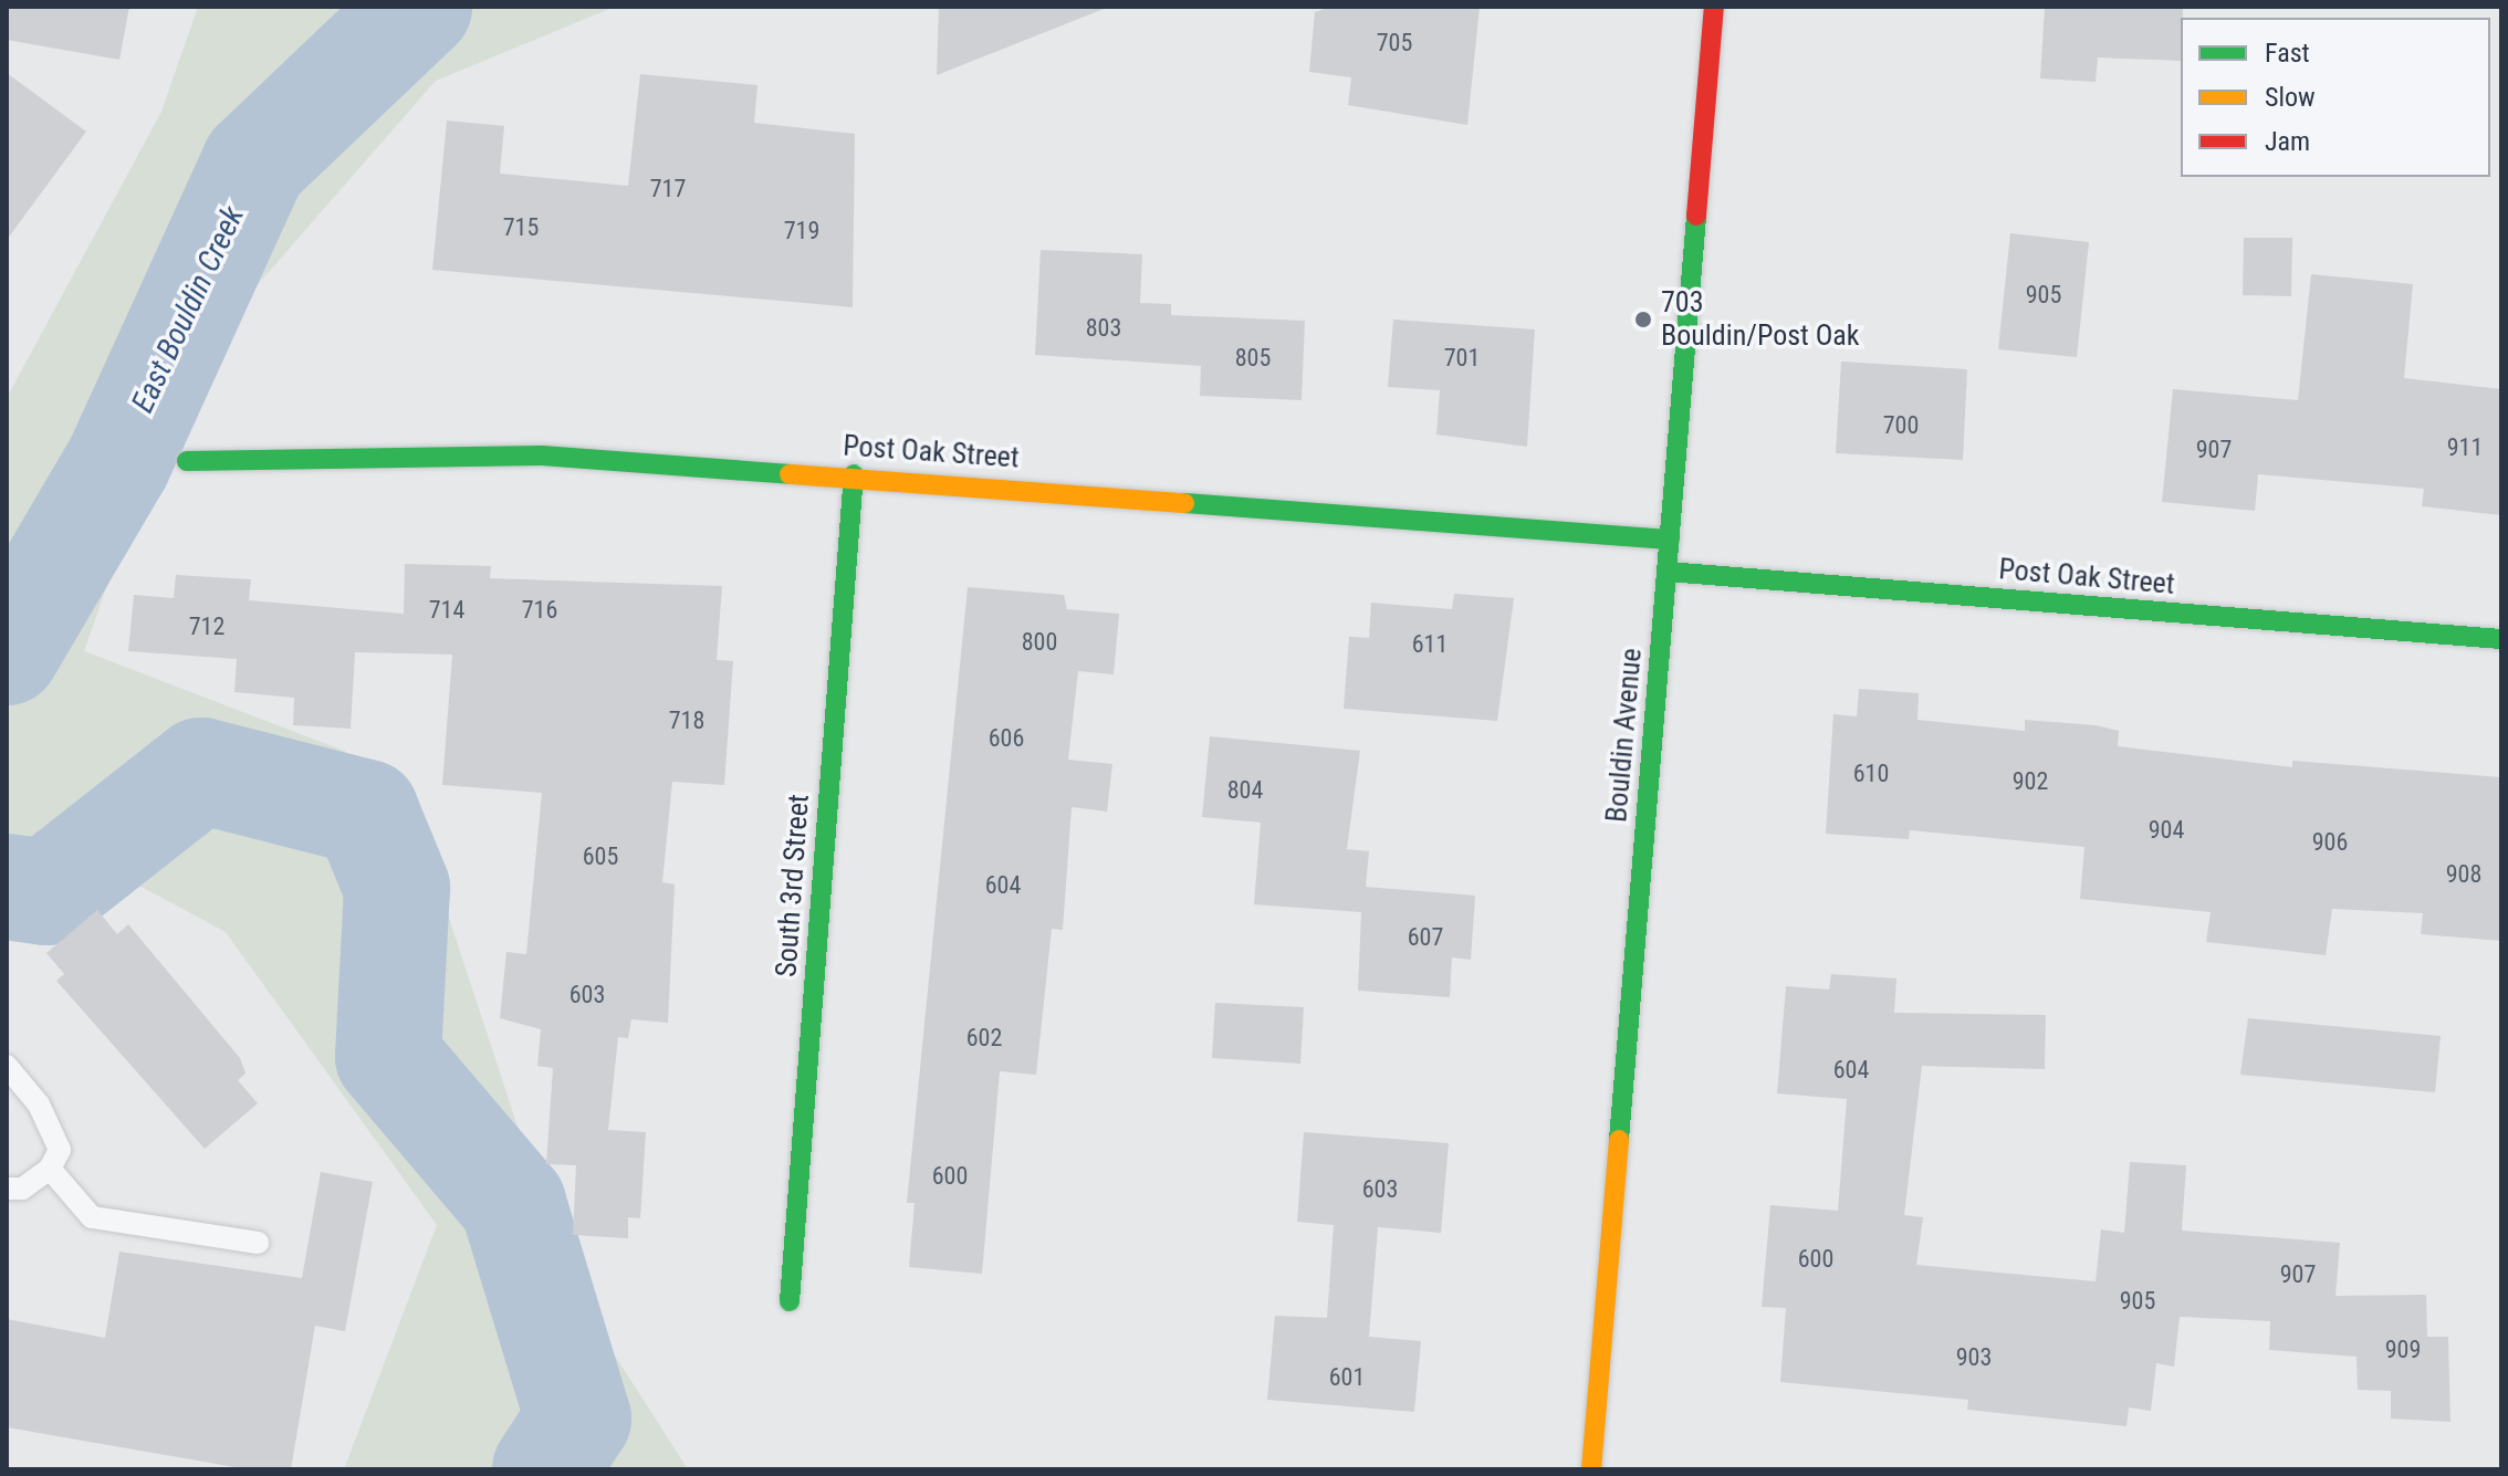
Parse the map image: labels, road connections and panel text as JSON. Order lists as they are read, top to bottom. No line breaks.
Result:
{"streets":{"street":["Post Oak Street","Bouldin Avenue","South 3rd Street"]},"crossings":[["Post Oak Street","Bouldin Avenue"],["Post Oak Street","South 3rd Street"]],"water":["East Bouldin Creek"],"places":["703 Bouldin/Post Oak"],"house_numbers":["705","717","715","719","905","803","805","701","700","911","907","714","716","712","800","611","718","606","610","902","804","904","906","605","908","604","607","603","602","604","600","603","600","907","905","909","903","601"],"legend":["Fast","Slow","Jam"]}
